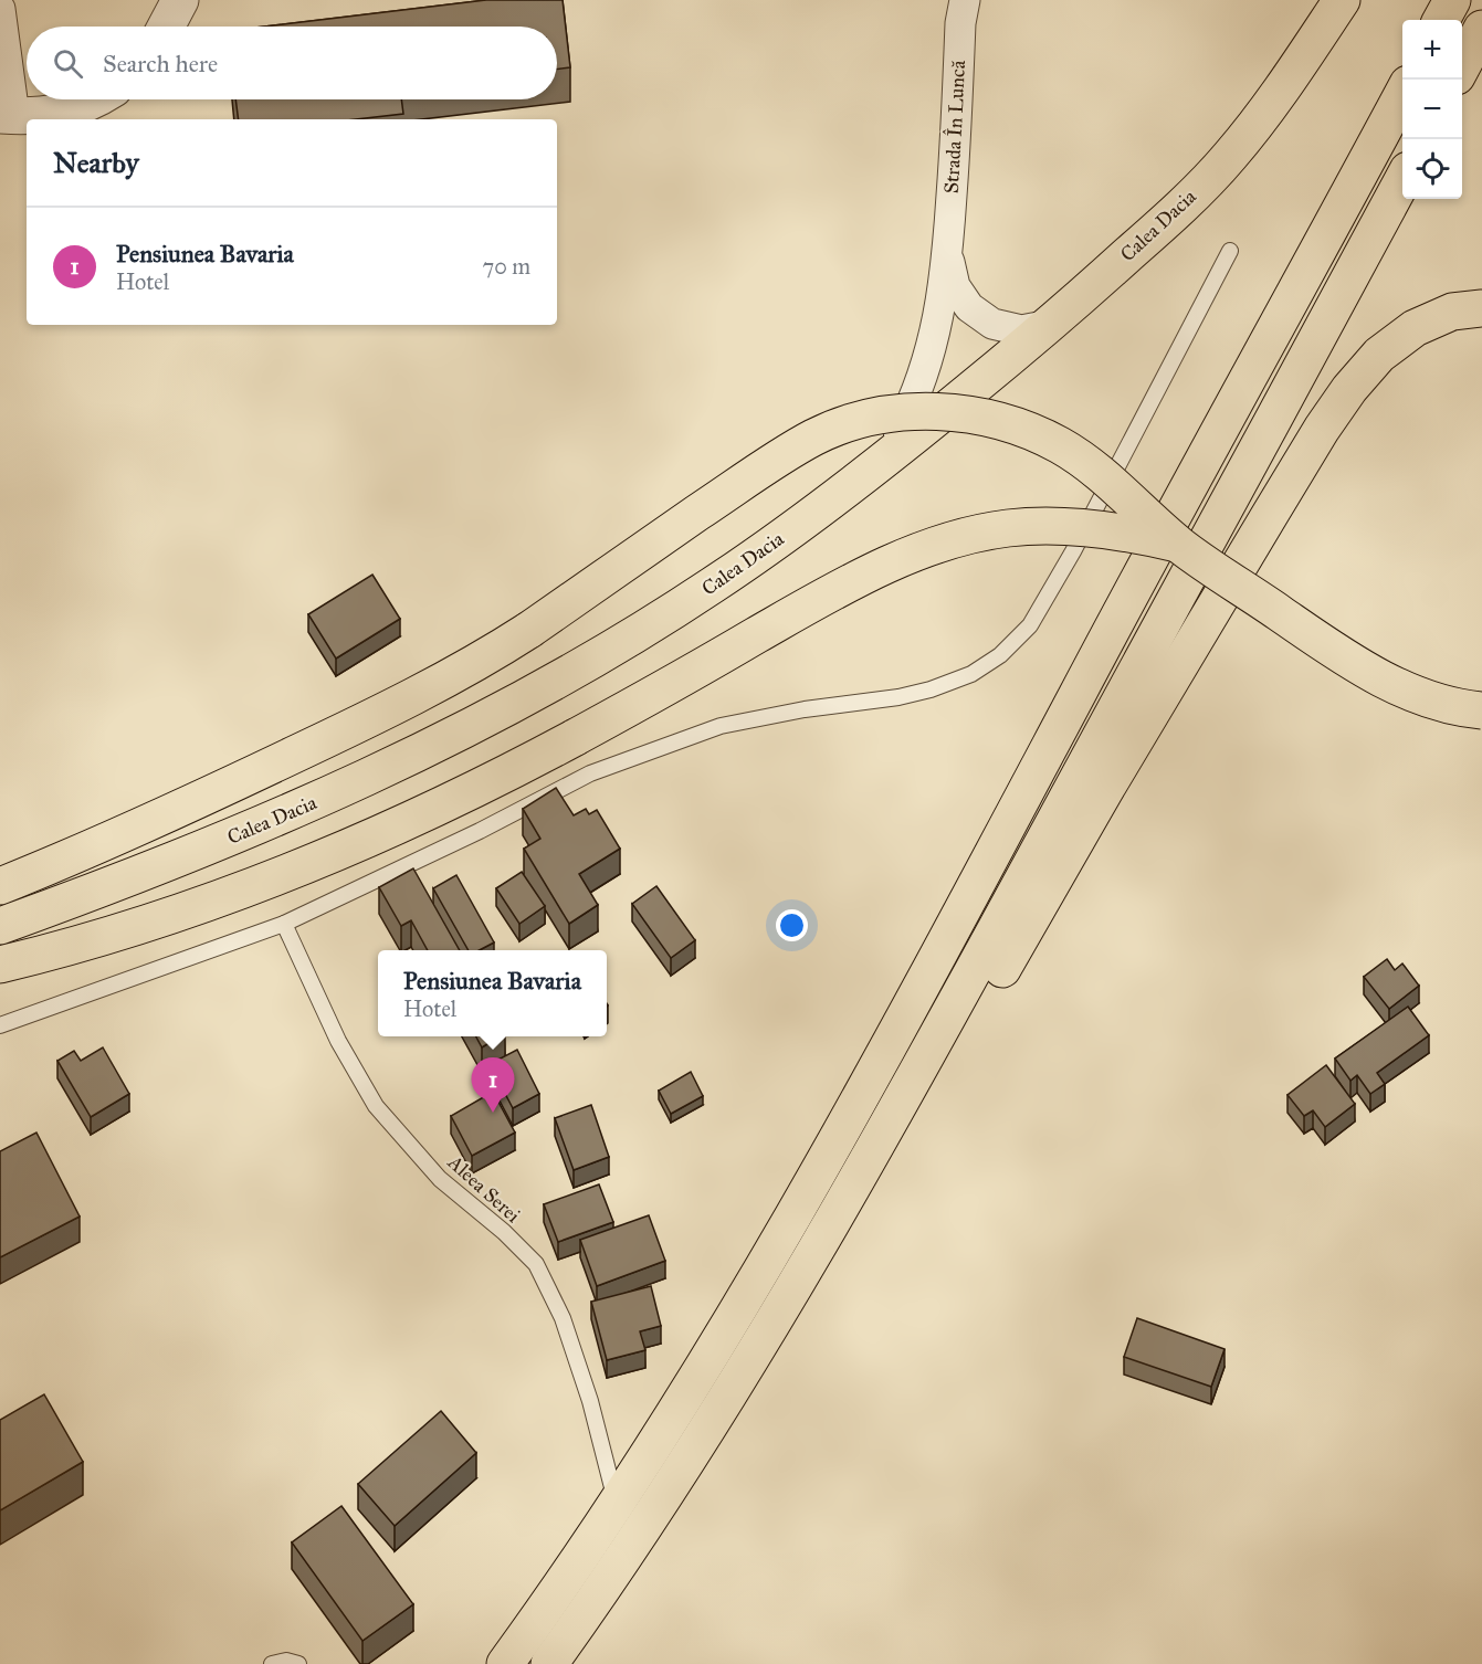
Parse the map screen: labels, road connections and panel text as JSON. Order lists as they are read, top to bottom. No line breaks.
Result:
{"streets":{"main road":["Calea Dacia"],"street":["Strada În Luncă"],"lane":["Aleea Serei"]},"crossings":[["Strada În Luncă","Calea Dacia"]],"page":{"map_buttons":["+","−"],"search":"Search here","heading":"Nearby","list":[{"mark":"1","name":"Pensiunea Bavaria","note":"Hotel","value":"70 m"}],"popup":["Pensiunea Bavaria","Hotel"],"pins":"1"}}
